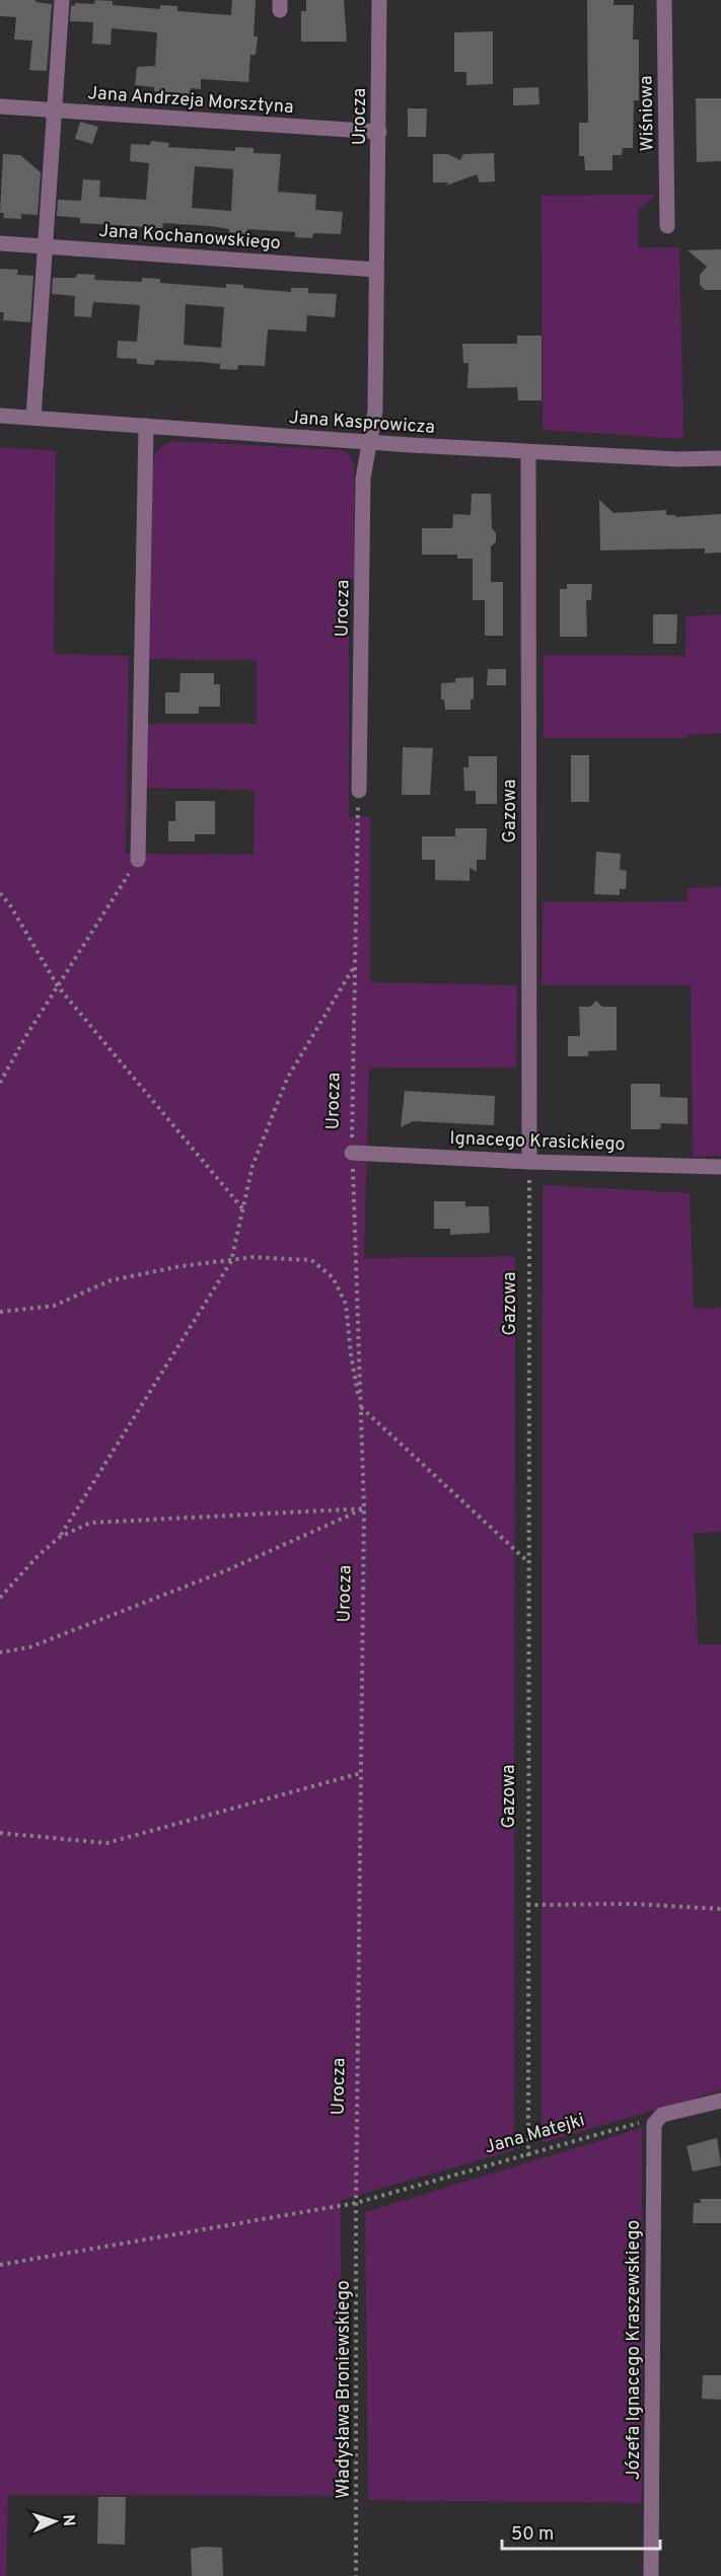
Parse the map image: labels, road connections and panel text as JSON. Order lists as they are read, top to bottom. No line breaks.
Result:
{"streets":{"street":["Jana Andrzeja Morsztyna","Wiśniowa","Urocza","Jana Kochanowskiego","Jana Kasprowicza","Gazowa","Ignacego Krasickiego","Józefa Ignacego Kraszewskiego"],"path":["Jana Matejki","Władysława Broniewskiego"]},"crossings":[["Jana Andrzeja Morsztyna","Urocza"],["Urocza","Jana Kochanowskiego"],["Urocza","Jana Kasprowicza"],["Urocza","Ignacego Krasickiego"],["Urocza","Jana Matejki"],["Urocza","Władysława Broniewskiego"],["Jana Kasprowicza","Gazowa"],["Gazowa","Ignacego Krasickiego"],["Gazowa","Jana Matejki"],["Jana Matejki","Józefa Ignacego Kraszewskiego"],["Jana Matejki","Władysława Broniewskiego"]],"scale_bar":"50 m","north":"right"}
